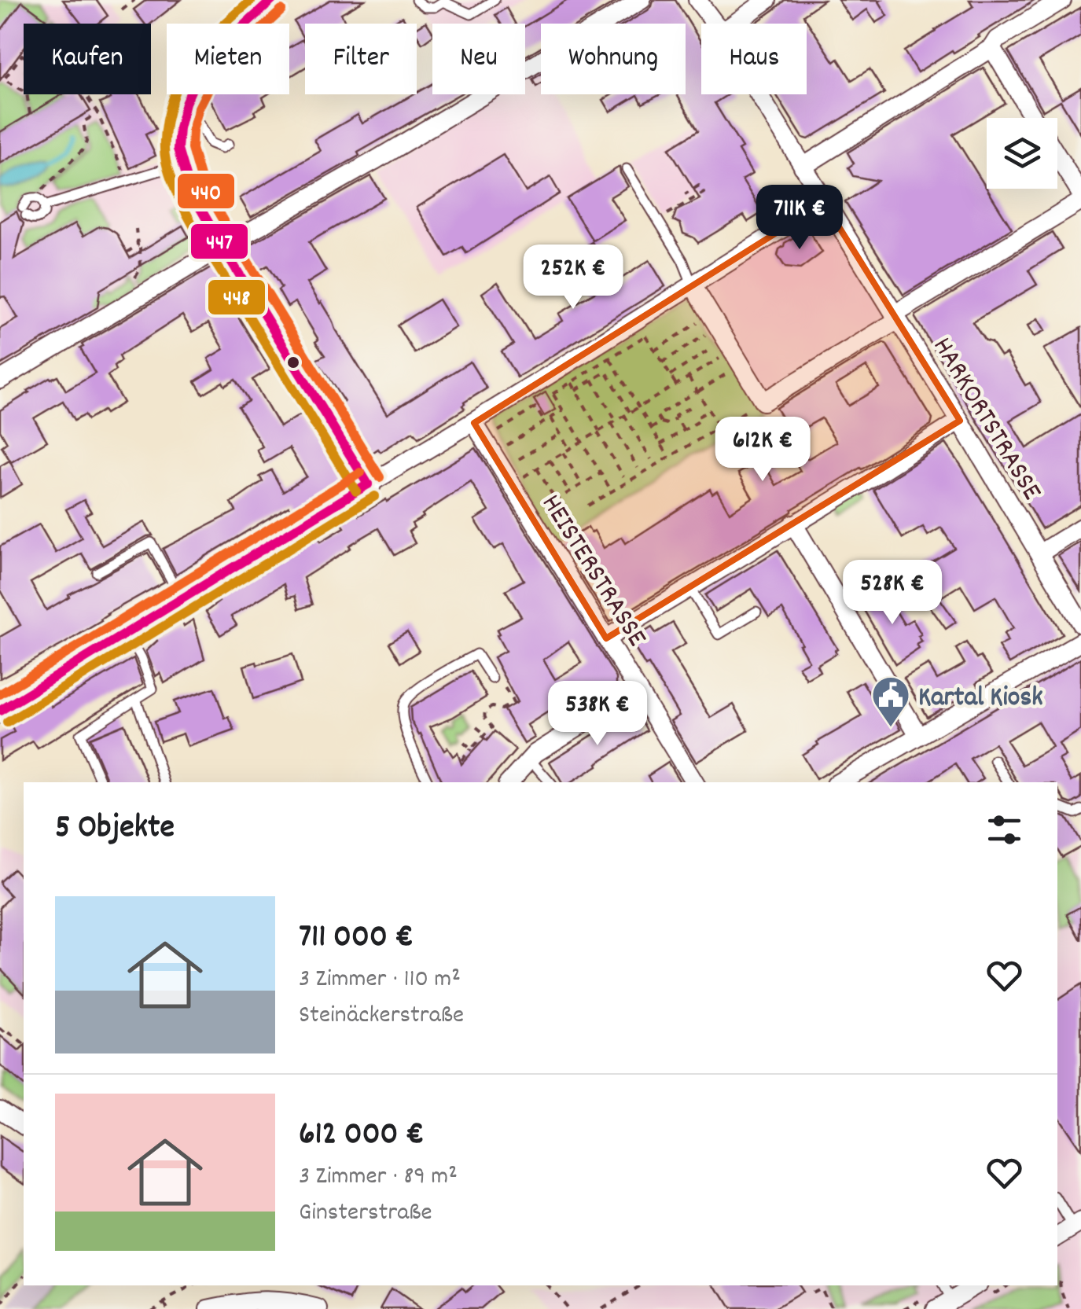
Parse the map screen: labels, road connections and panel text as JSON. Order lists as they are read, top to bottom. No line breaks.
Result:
{"streets":{"street":["HARKORTSTRASSE","HEISTERSTRASSE"]},"places":{"public building":["Kartal Kiosk"]},"lines":["transit line 447","transit line 448","transit line 440"],"page":{"chip":["Kaufen","Mieten","Filter","Neu","Wohnung","Haus"],"price":["711K €","252K €","612K €","528K €","538K €"],"heading":"5 Objekte","list":[{"name":"711 000 €","note":"3 Zimmer · 110 m² · Steinäckerstraße"},{"name":"612 000 €","note":"3 Zimmer · 89 m² · Ginsterstraße"}]}}
